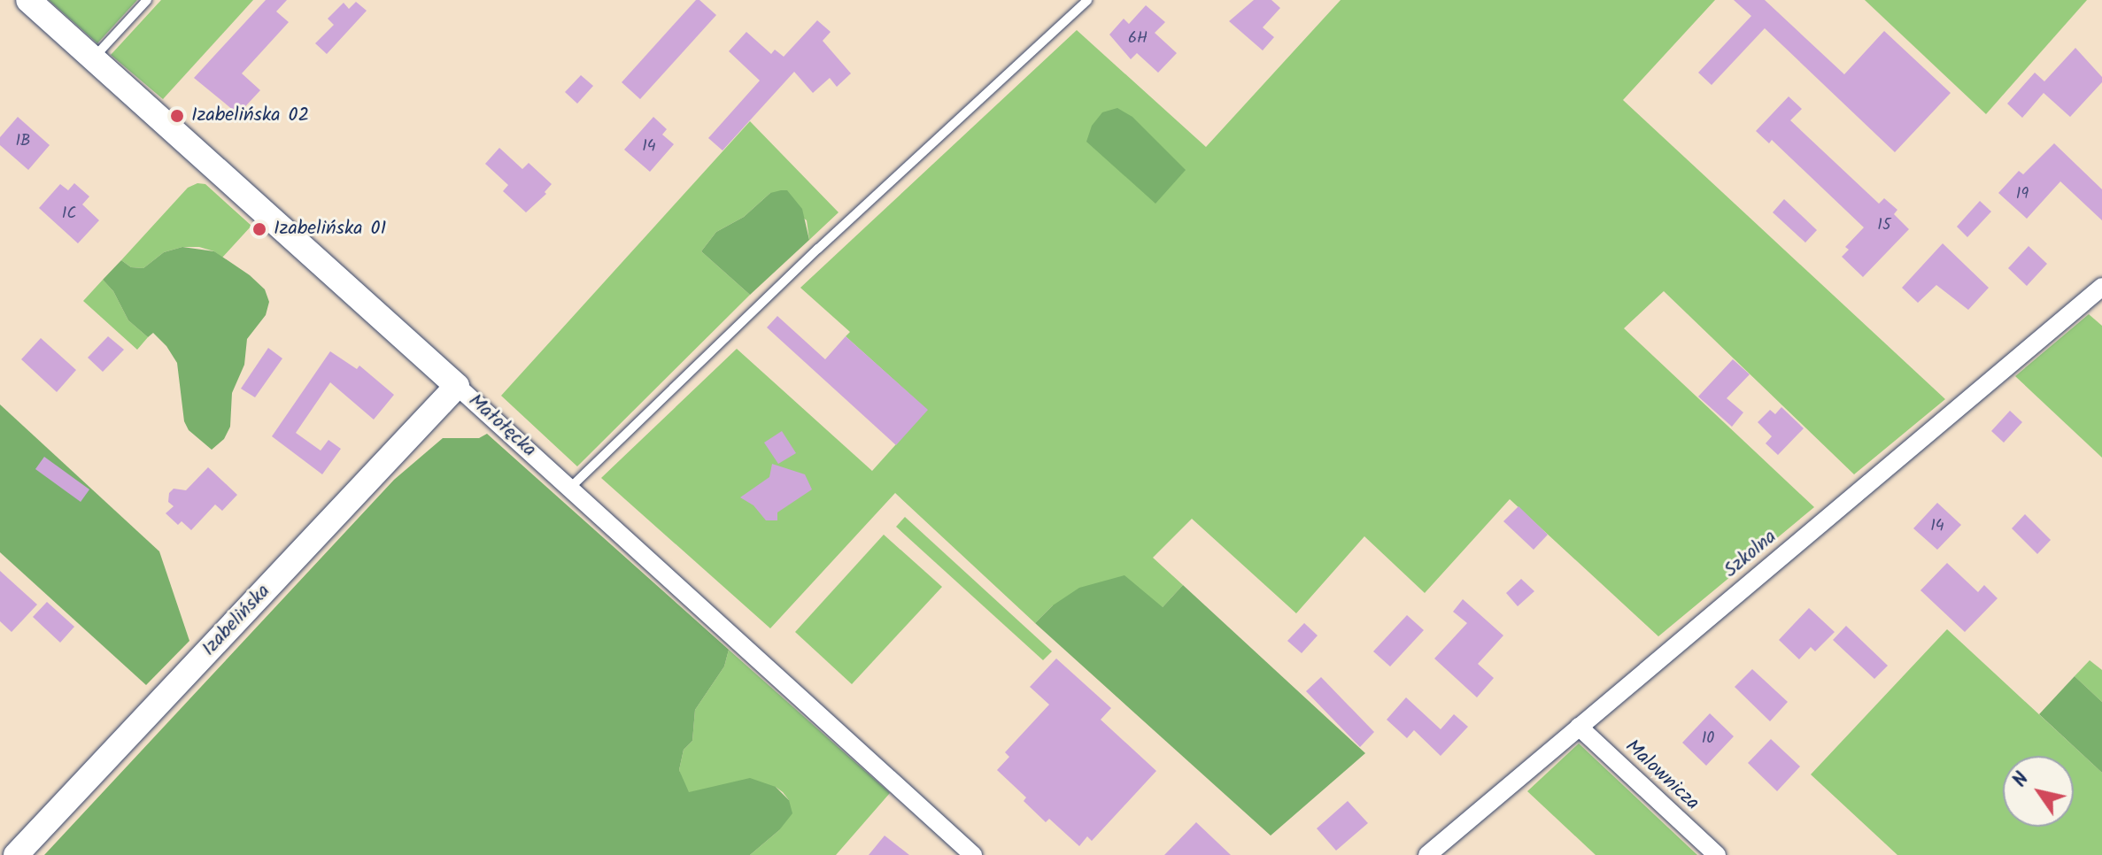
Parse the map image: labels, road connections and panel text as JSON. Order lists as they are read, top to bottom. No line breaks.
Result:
{"streets":{"street":["Małołęcka","Szkolna","Izabelińska","Malownicza"]},"crossings":[["Małołęcka","Izabelińska"],["Szkolna","Malownicza"]],"places":["Izabelińska 02","Izabelińska 01"],"house_numbers":["6H","1B","14","19","1C","15","14","10"],"north":"top left"}
